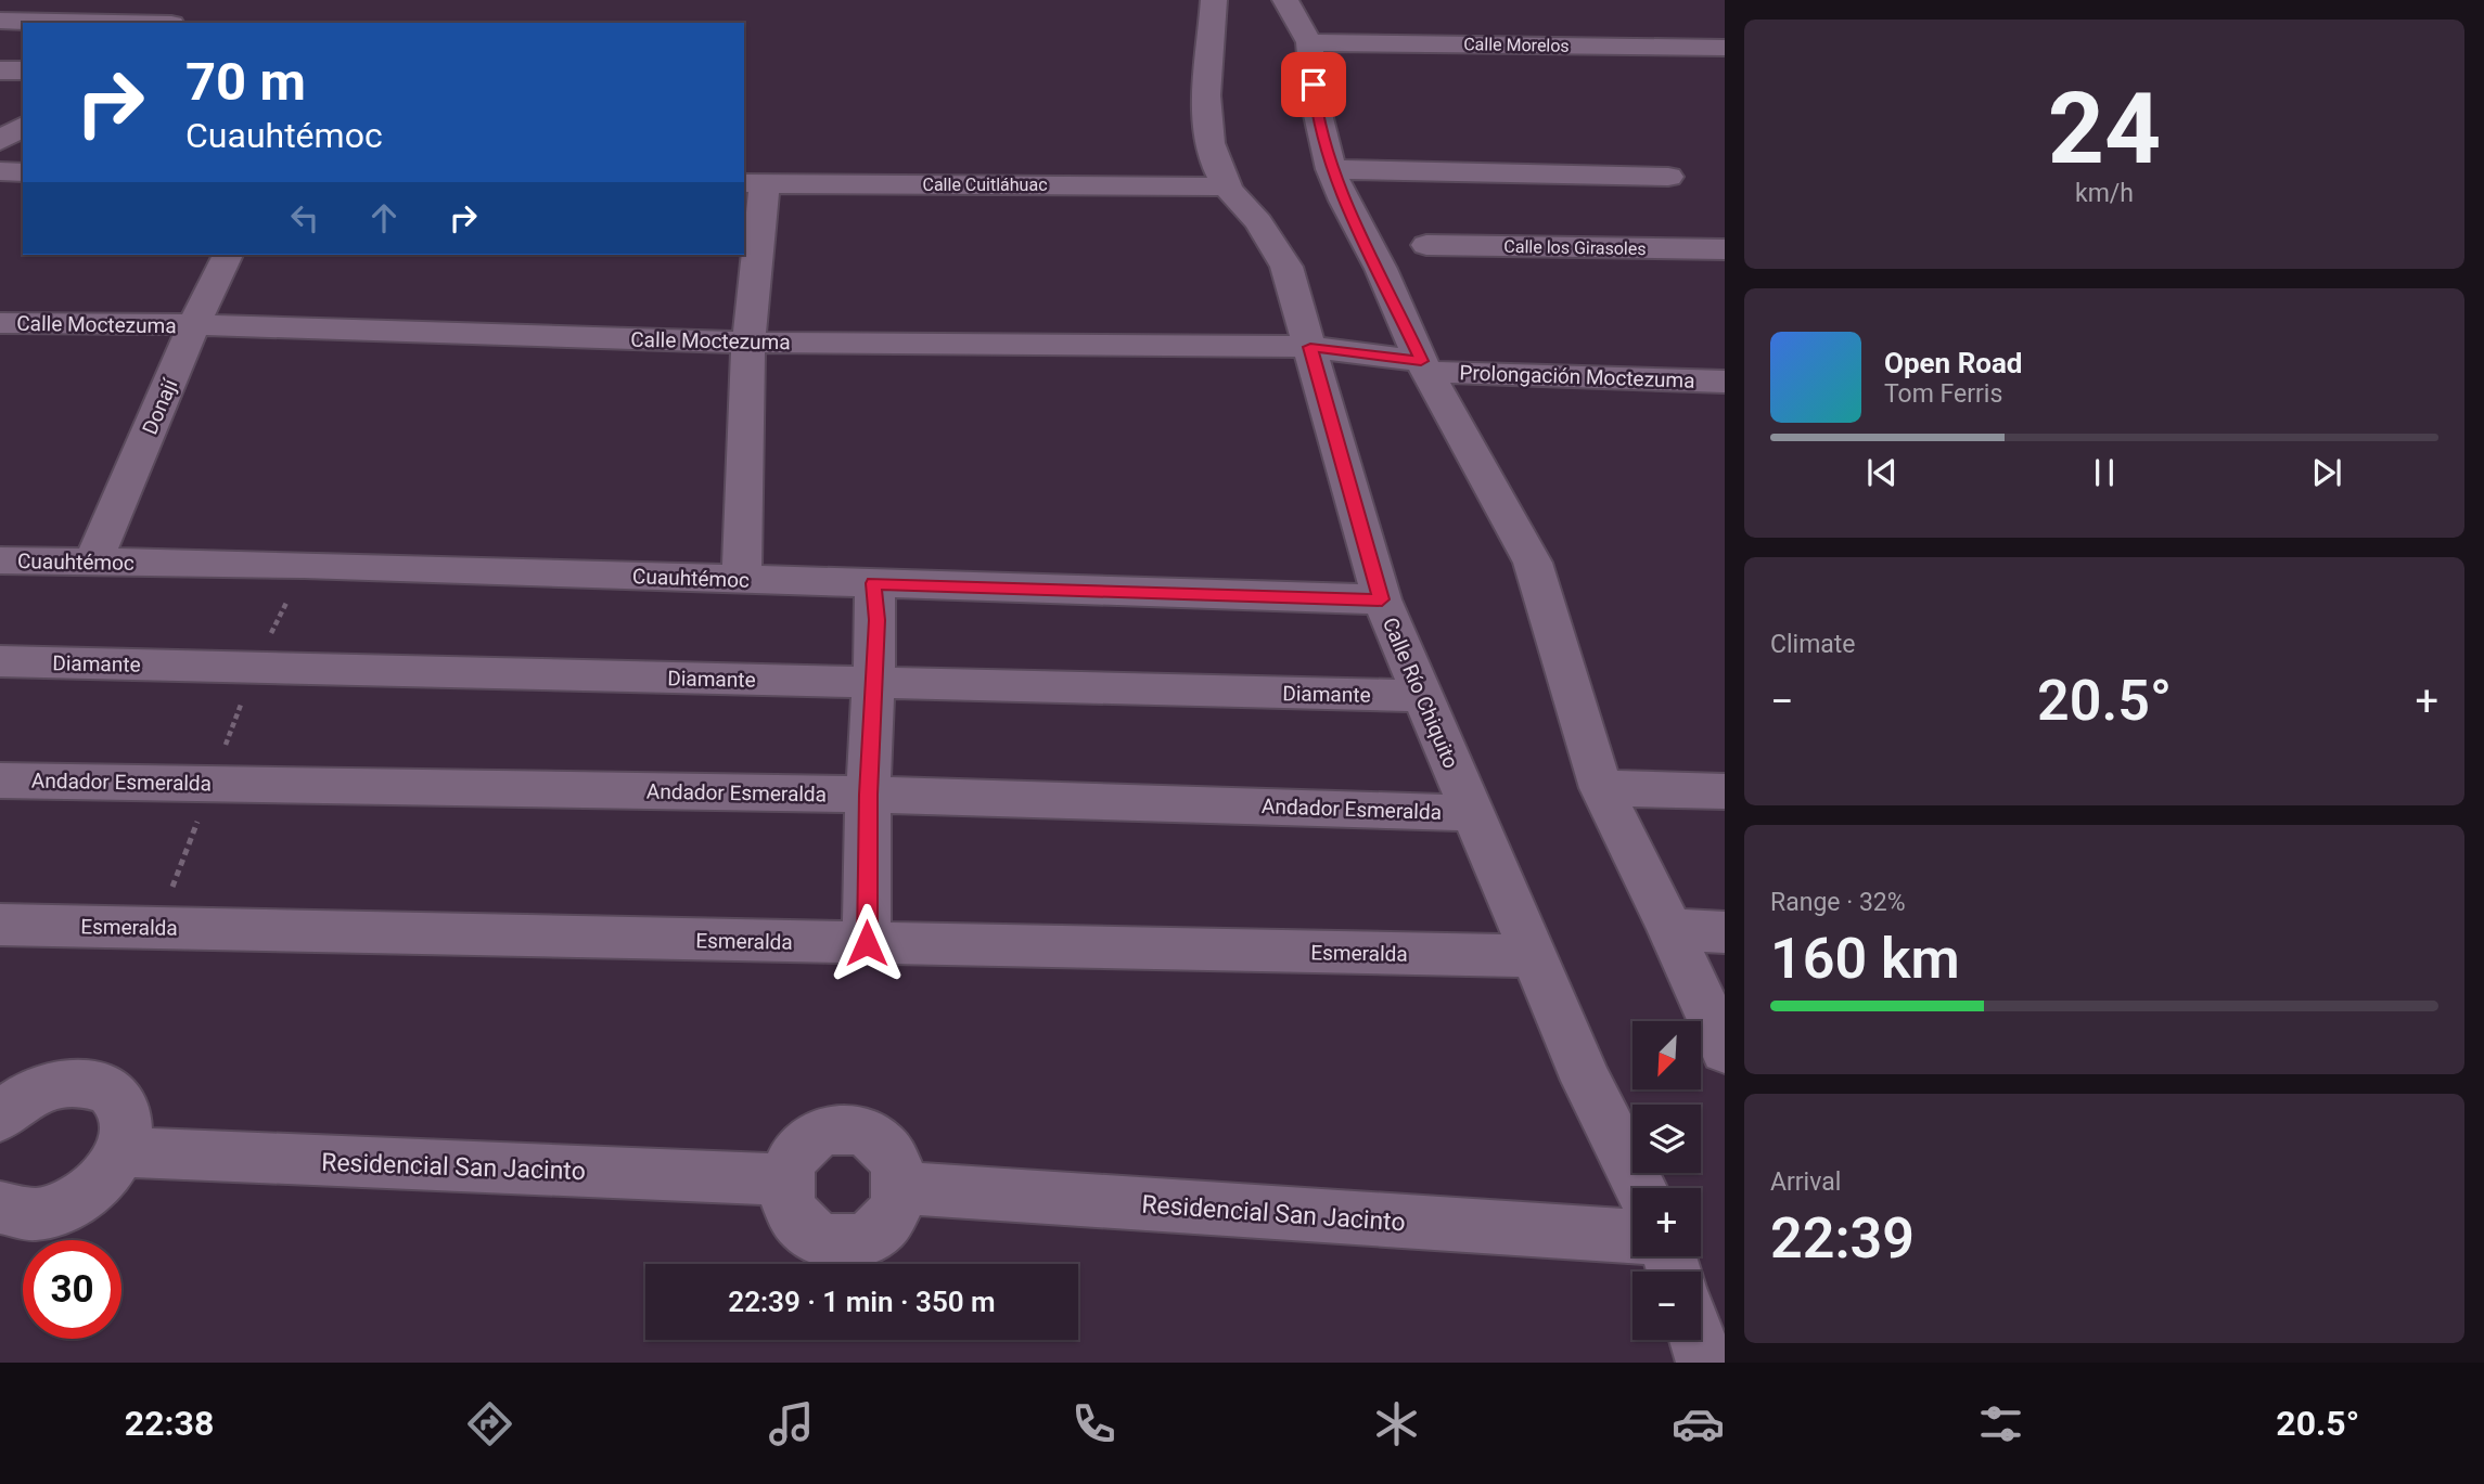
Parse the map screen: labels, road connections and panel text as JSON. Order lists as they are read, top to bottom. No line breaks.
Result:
{"streets":{"street":["Calle Morelos","Calle Cuitláhuac","Calle los Girasoles","Calle Moctezuma","Prolongación Moctezuma","Donají","Cuauhtémoc","Diamante","Calle Río Chiquito","Andador Esmeralda","Esmeralda","Residencial San Jacinto"]},"crossings":[["Calle Cuitláhuac","Calle Río Chiquito"],["Calle Moctezuma","Prolongación Moctezuma"],["Calle Moctezuma","Donají"],["Calle Moctezuma","Calle Río Chiquito"],["Donají","Cuauhtémoc"],["Cuauhtémoc","Calle Río Chiquito"],["Diamante","Calle Río Chiquito"],["Calle Río Chiquito","Andador Esmeralda"],["Calle Río Chiquito","Esmeralda"]],"north":"bottom left","page":{"tile":[["24","km/h"],"Climate",["Range · 32%","160 km"],["Arrival","22:39"]],"turn":["70 m","Cuauhtémoc"],"song":["Open Road","Tom Ferris"],"heat":["−","20.5°","+"],"map_buttons":["+","−"],"limit":"30","trip":"22:39 · 1 min · 350 m","tabs":["22:38","20.5°"]}}
